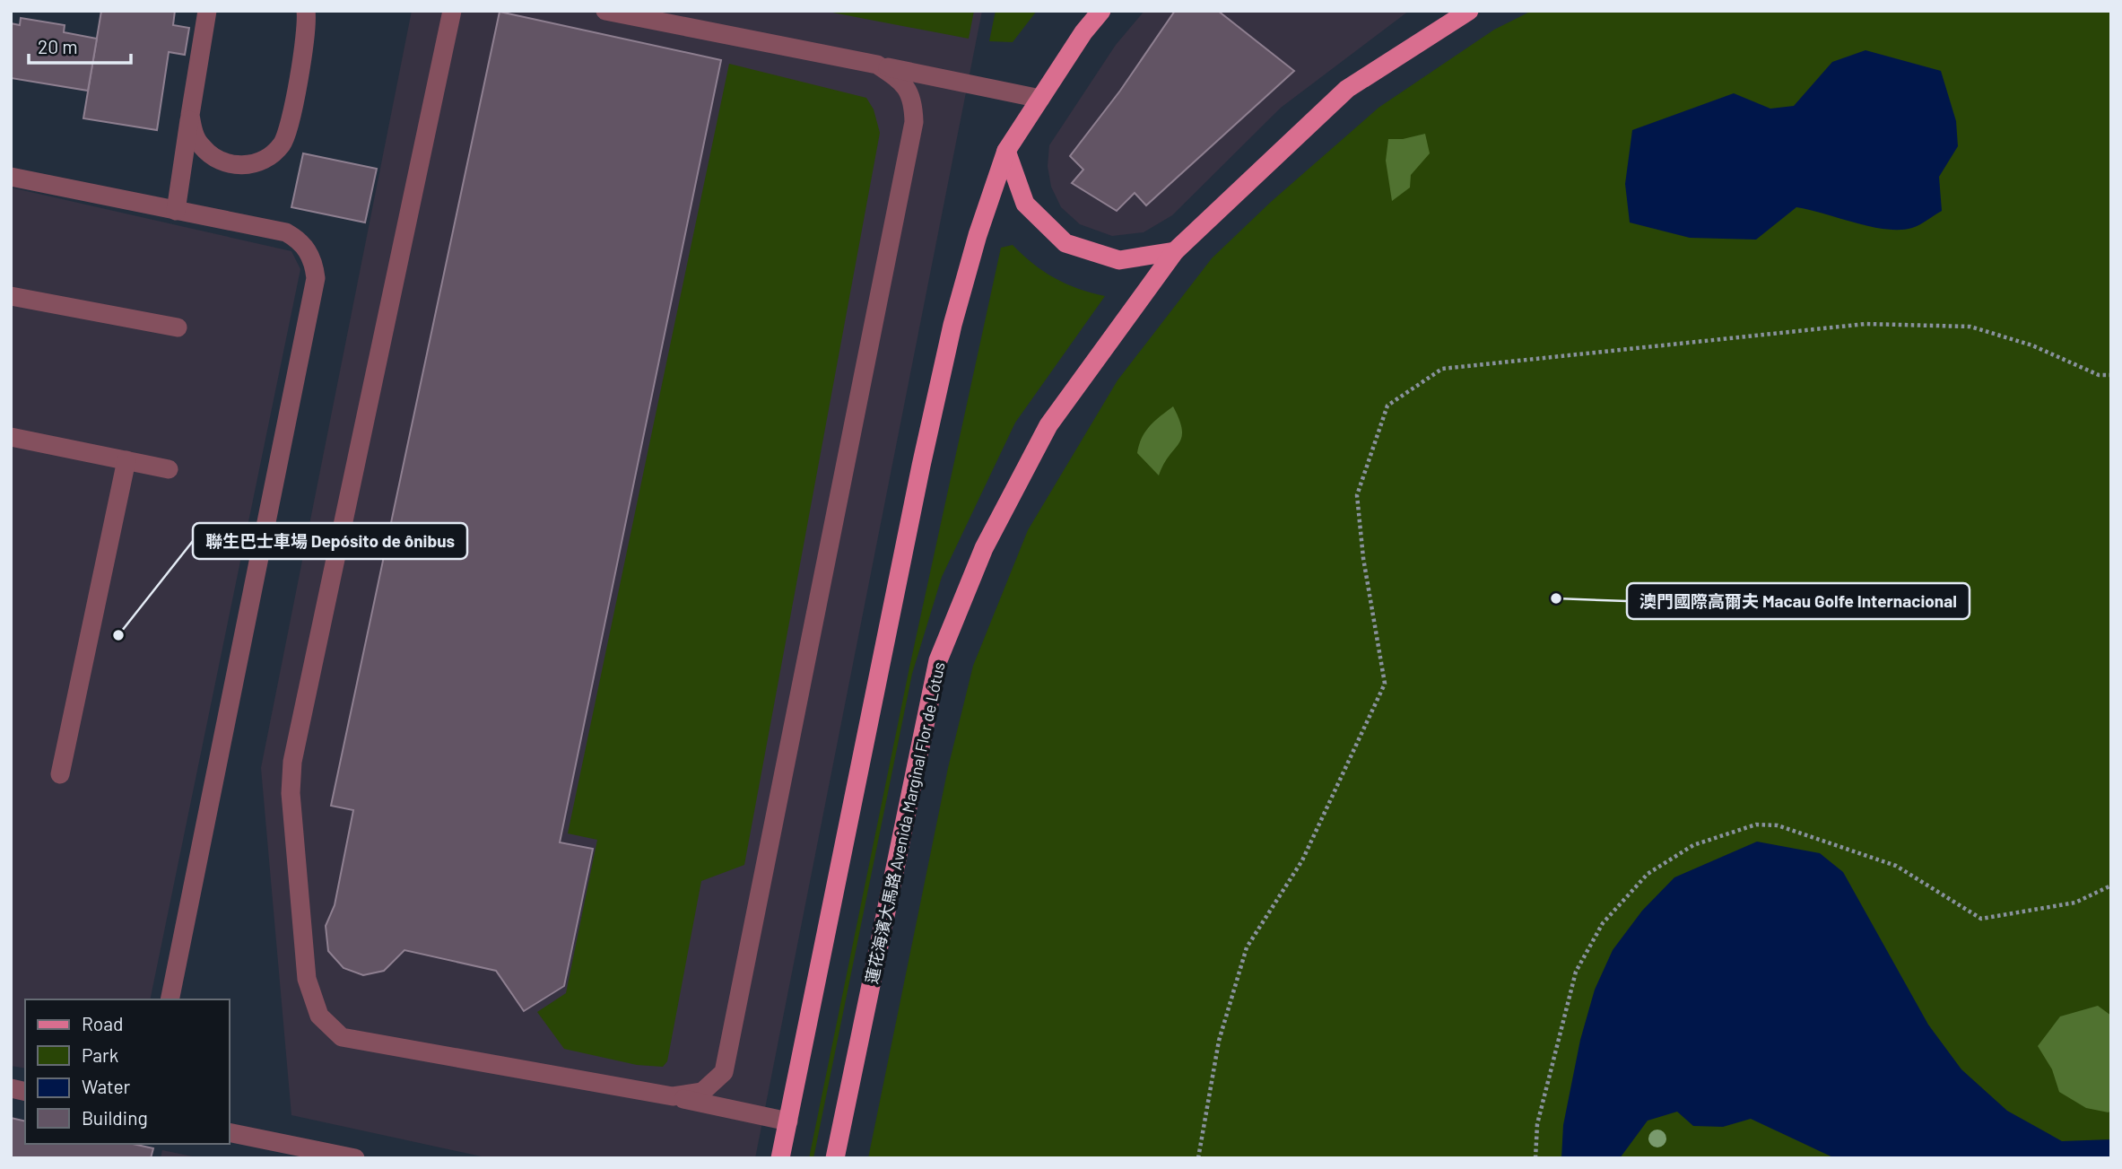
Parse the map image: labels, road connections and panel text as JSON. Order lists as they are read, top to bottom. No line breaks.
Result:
{"streets":{"main road":["蓮花海濱大馬路 Avenida Marginal Flor de Lótus"]},"places":["澳門國際高爾夫 Macau Golfe Internacional","聯生巴士車場 Depósito de ônibus"],"legend":["Road","Park","Water","Building"],"scale_bar":"20 m"}
